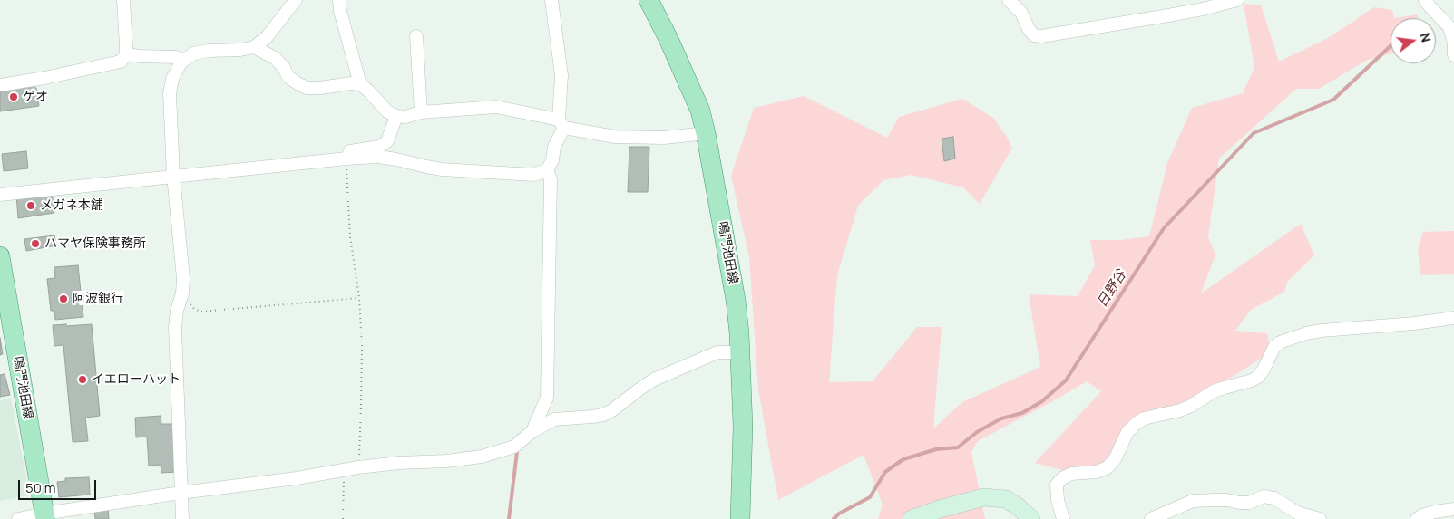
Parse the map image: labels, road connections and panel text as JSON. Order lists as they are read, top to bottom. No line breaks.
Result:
{"streets":{"main road":["鳴門池田線"]},"water":["日野谷"],"places":["ゲオ","メガネ本舗","ハマヤ保険事務所","阿波銀行","イエローハット"],"scale_bar":"50 m","north":"right"}
